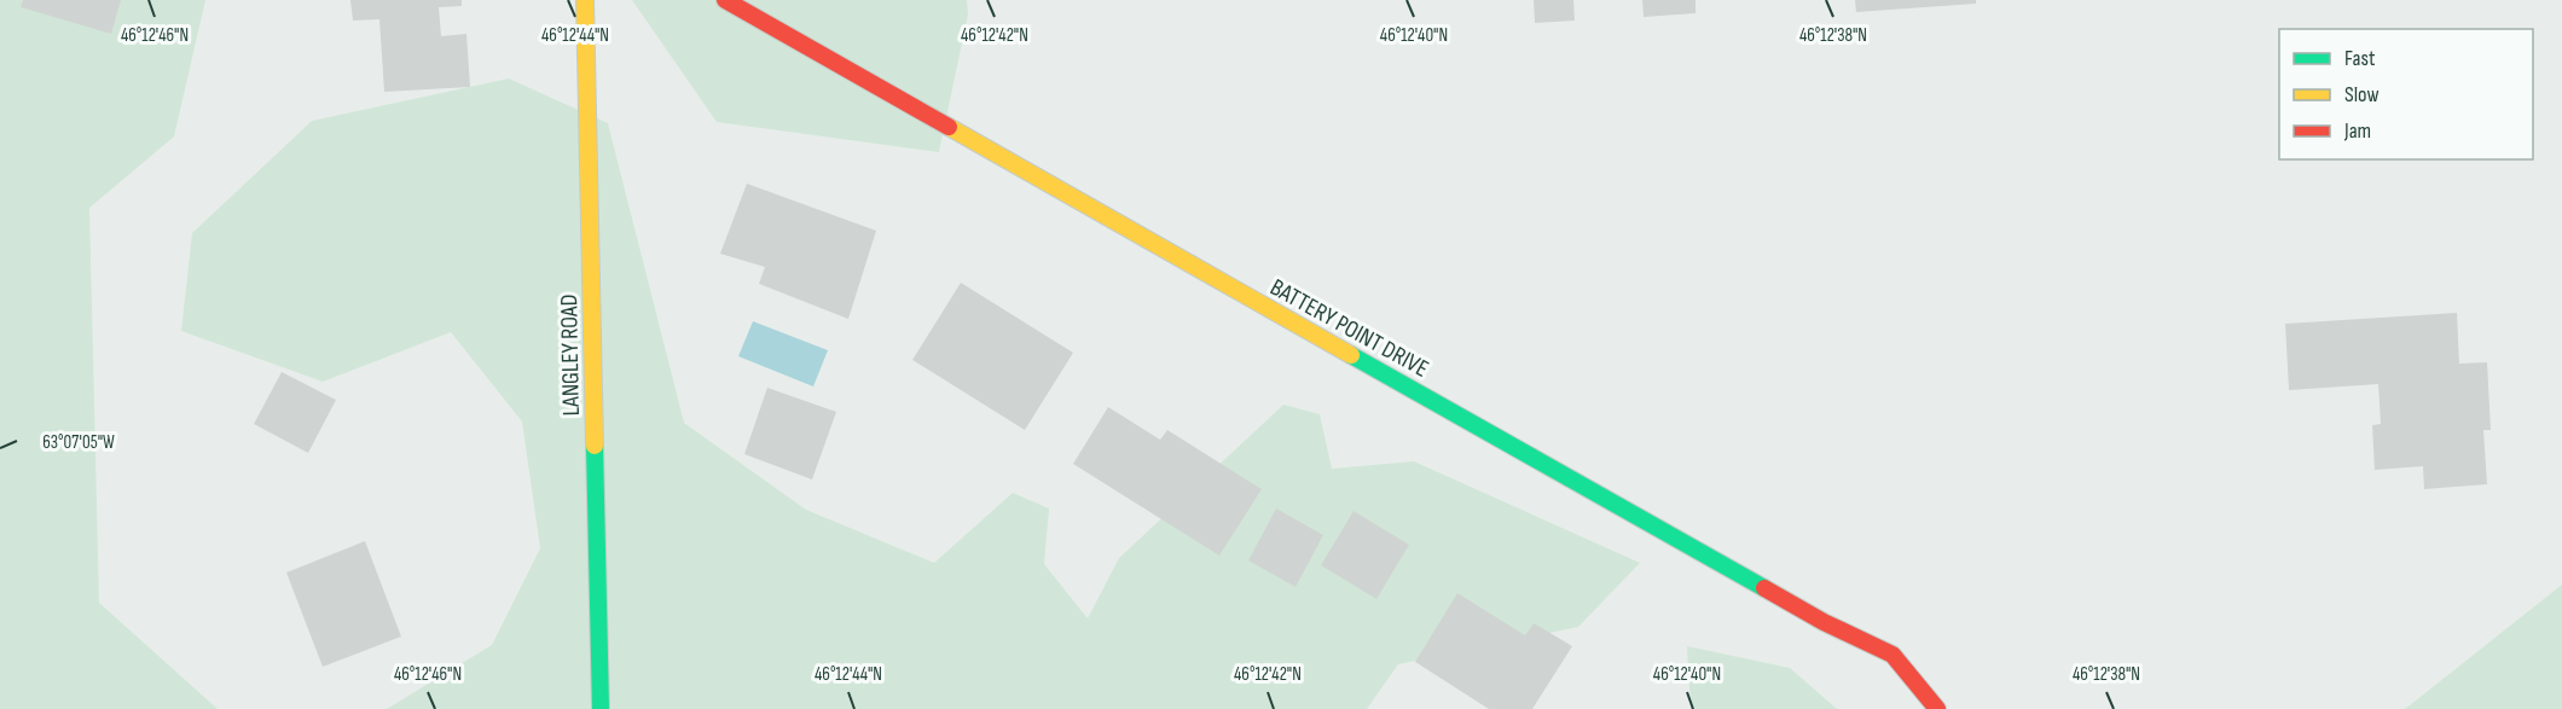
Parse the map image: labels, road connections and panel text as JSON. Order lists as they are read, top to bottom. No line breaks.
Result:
{"streets":{"street":["BATTERY POINT DRIVE","LANGLEY ROAD"]},"legend":["Fast","Slow","Jam"],"coordinates":["46°12'46\"N","46°12'44\"N","46°12'42\"N","46°12'40\"N","46°12'38\"N","63°07'05\"W"]}
